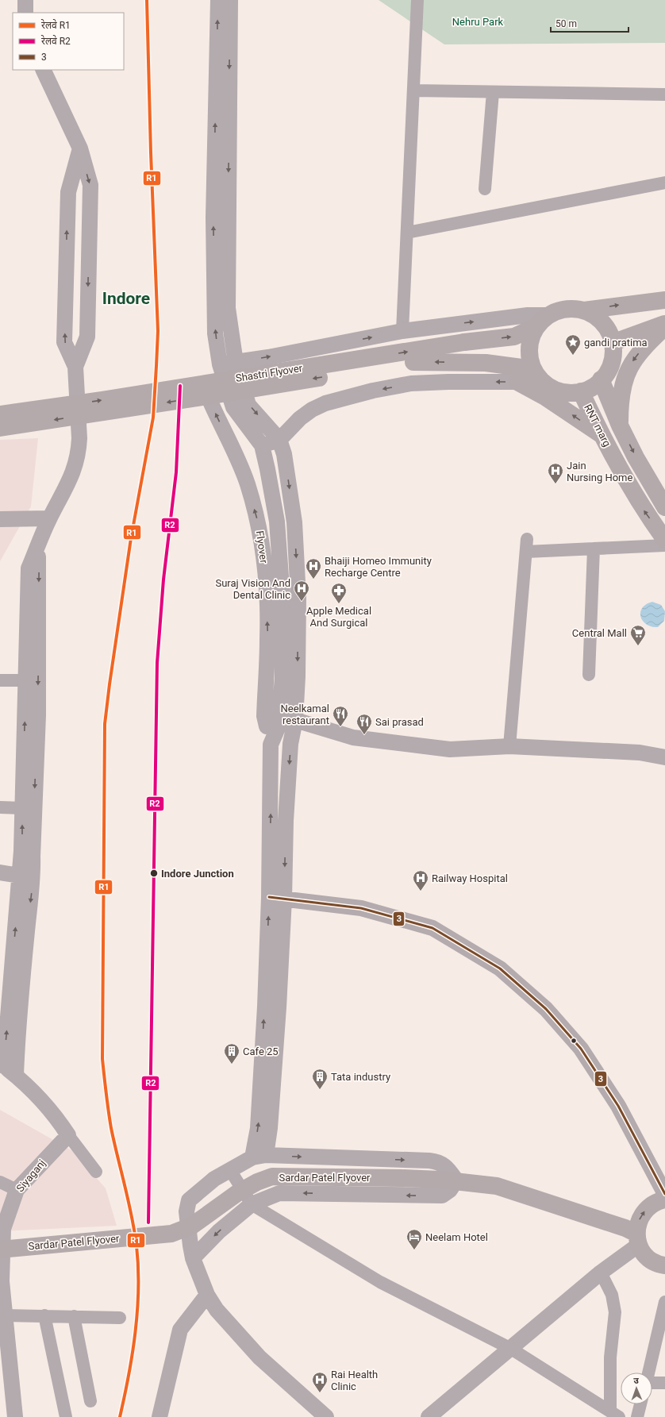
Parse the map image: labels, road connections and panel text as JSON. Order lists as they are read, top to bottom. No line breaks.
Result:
{"streets":{"main road":["Shastri Flyover","RNT marg","Sardar Patel Flyover"],"street":["Flyover","Siyaganj"]},"crossings":[["Shastri Flyover","RNT marg"],["Shastri Flyover","Flyover"]],"districts":["Indore"],"parks":["Nehru Park"],"places":{"place":["gandi pratima"],"hospital":["Jain Nursing Home","Bhaiji Homeo Immunity Recharge Centre","Suraj Vision And Dental Clinic","Railway Hospital","Rai Health Clinic"],"pharmacy":["Apple Medical And Surgical"],"supermarket":["Central Mall"],"restaurant":["Neelkamal restaurant","Sai prasad"],"other":["Indore Junction"],"building":["Cafe 25","Tata industry"],"hotel":["Neelam Hotel"]},"lines":["rail line R1","rail line R2","transit line 3"],"legend":["रेलवे R1","रेलवे R2","3"],"scale_bar":"50 m","north":"top"}
